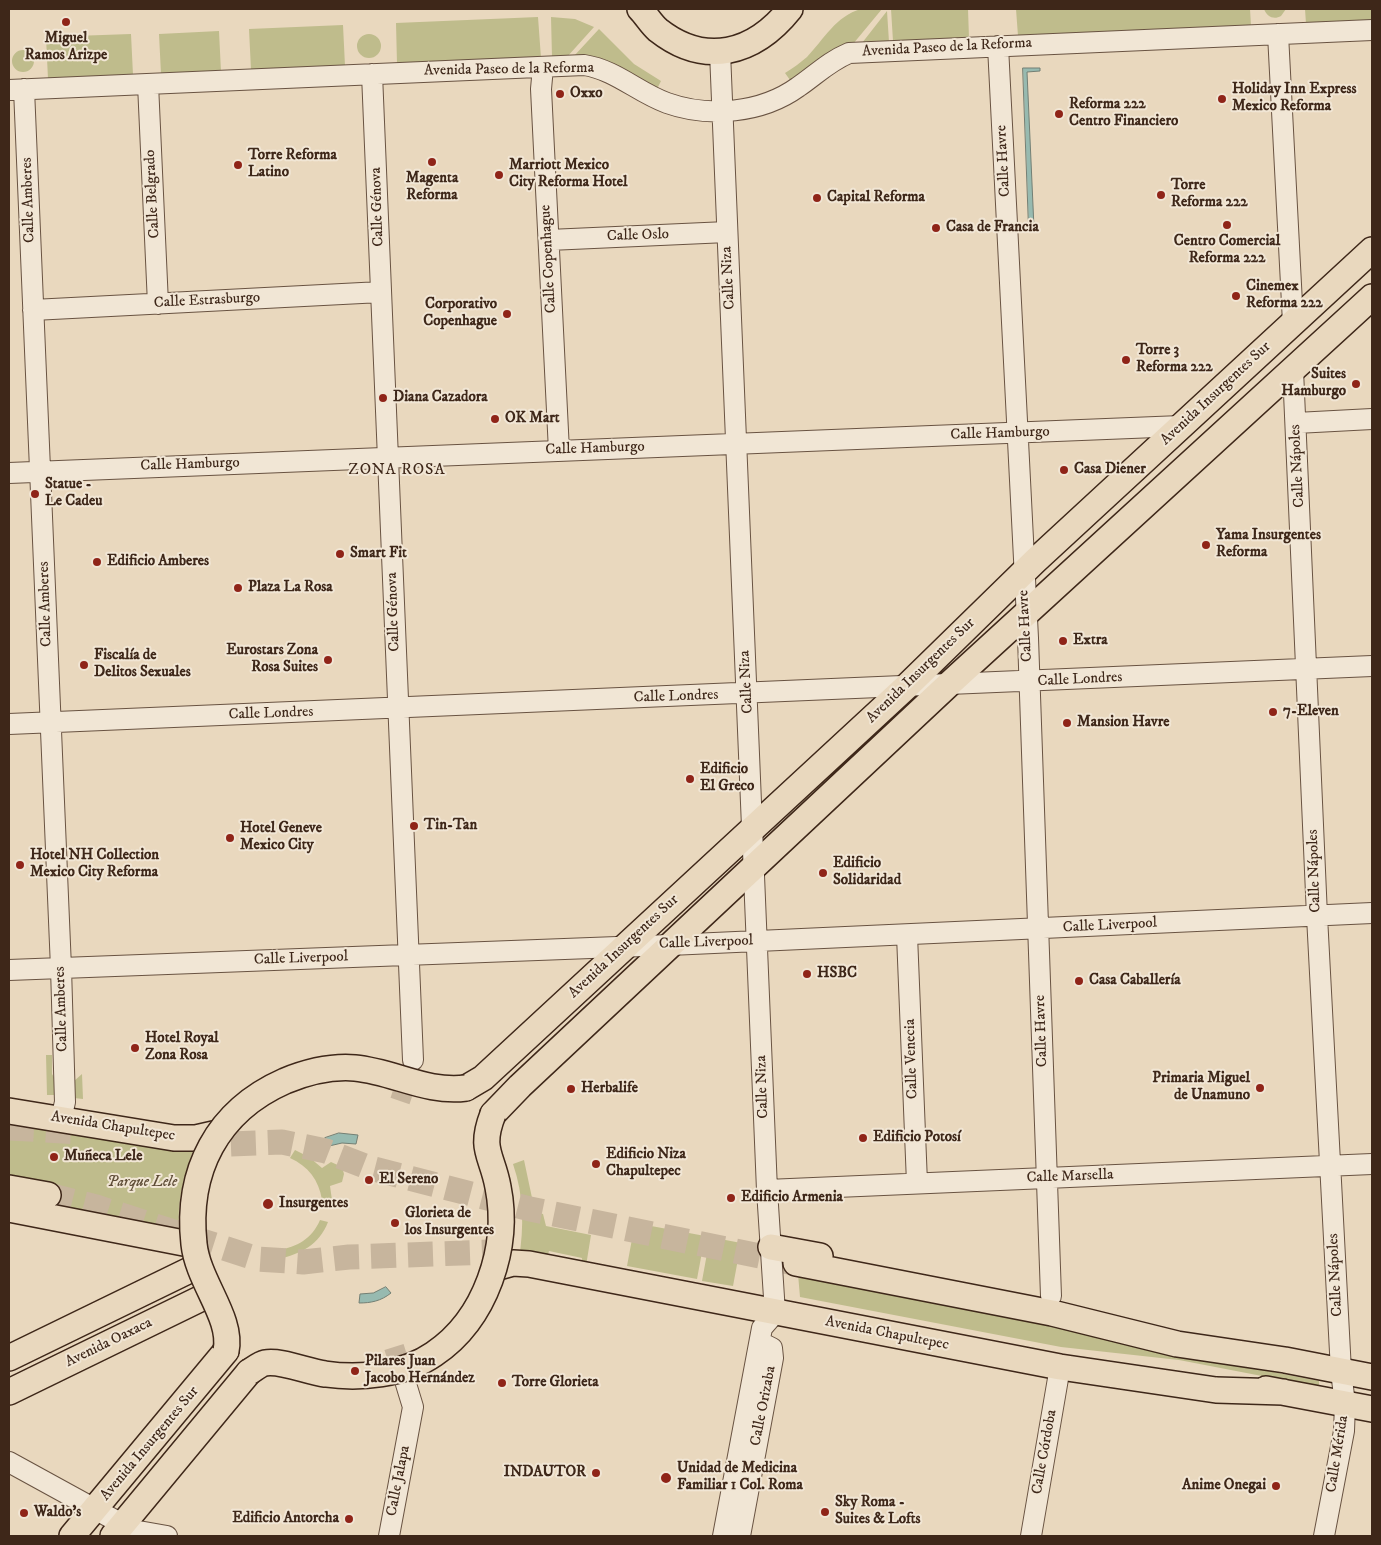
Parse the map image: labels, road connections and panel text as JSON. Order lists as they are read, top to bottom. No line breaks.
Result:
{"streets":{"main road":["Avenida Insurgentes Sur","Avenida Chapultepec","Avenida Oaxaca"],"street":["Avenida Paseo de la Reforma","Calle Havre","Calle Belgrado","Calle Amberes","Calle Génova","Calle Oslo","Calle Copenhague","Calle Niza","Calle Estrasburgo","Calle Hamburgo","Calle Nápoles","Calle Londres","Calle Liverpool","Calle Venecia","Calle Marsella","Calle Orizaba","Calle Córdoba","Calle Mérida","Calle Jalapa"]},"crossings":[["Avenida Paseo de la Reforma","Calle Havre"],["Avenida Paseo de la Reforma","Calle Belgrado"],["Avenida Paseo de la Reforma","Calle Amberes"],["Avenida Paseo de la Reforma","Calle Génova"],["Avenida Paseo de la Reforma","Calle Copenhague"],["Avenida Paseo de la Reforma","Calle Niza"],["Calle Havre","Avenida Insurgentes Sur"],["Calle Havre","Calle Hamburgo"],["Calle Havre","Calle Londres"],["Calle Havre","Calle Liverpool"],["Calle Havre","Calle Marsella"],["Calle Belgrado","Calle Estrasburgo"],["Calle Amberes","Calle Estrasburgo"],["Calle Amberes","Calle Hamburgo"],["Calle Amberes","Calle Londres"],["Calle Amberes","Calle Liverpool"],["Calle Amberes","Avenida Chapultepec"],["Calle Génova","Calle Estrasburgo"],["Calle Génova","Calle Hamburgo"],["Calle Génova","Calle Londres"],["Calle Génova","Calle Liverpool"],["Calle Oslo","Calle Copenhague"],["Calle Oslo","Calle Niza"],["Calle Copenhague","Calle Hamburgo"],["Calle Niza","Avenida Insurgentes Sur"],["Calle Niza","Calle Hamburgo"],["Calle Niza","Calle Londres"],["Calle Niza","Calle Liverpool"],["Calle Niza","Avenida Chapultepec"],["Calle Niza","Calle Marsella"],["Calle Niza","Calle Orizaba"],["Avenida Insurgentes Sur","Calle Hamburgo"],["Avenida Insurgentes Sur","Calle Nápoles"],["Avenida Insurgentes Sur","Calle Londres"],["Avenida Insurgentes Sur","Calle Liverpool"],["Avenida Insurgentes Sur","Avenida Chapultepec"],["Avenida Insurgentes Sur","Avenida Oaxaca"],["Calle Nápoles","Calle Londres"],["Calle Nápoles","Calle Liverpool"],["Calle Nápoles","Calle Marsella"],["Calle Nápoles","Calle Mérida"],["Calle Liverpool","Calle Venecia"],["Calle Venecia","Calle Marsella"],["Avenida Chapultepec","Calle Orizaba"],["Avenida Chapultepec","Calle Córdoba"],["Avenida Chapultepec","Calle Mérida"]],"districts":["ZONA ROSA"],"parks":["Parque Lele"],"places":["Miguel Ramos Arizpe","Oxxo","Holiday Inn Express Mexico Reforma","Reforma 222 Centro Financiero","Magenta Reforma","Torre Reforma Latino","Marriott Mexico City Reforma Hotel","Torre Reforma 222","Capital Reforma","Centro Comercial Reforma 222","Casa de Francia","Cinemex Reforma 222","Corporativo Copenhague","Torre 3 Reforma 222","Suites Hamburgo","Diana Cazadora","OK Mart","Casa Diener","Statue - Le Cadeu","Yama Insurgentes Reforma","Smart Fit","Edificio Amberes","Plaza La Rosa","Extra","Eurostars Zona Rosa Suites","Fiscalía de Delitos Sexuales","7-Eleven","Mansion Havre","Edificio El Greco","Tin-Tan","Hotel Geneve Mexico City","Hotel NH Collection Mexico City Reforma","Edificio Solidaridad","HSBC","Casa Caballería","Hotel Royal Zona Rosa","Primaria Miguel de Unamuno","Herbalife","Edificio Potosí","Muñeca Lele","Edificio Niza Chapultepec","El Sereno","Edificio Armenia","Insurgentes","Glorieta de los Insurgentes","Pilares Juan Jacobo Hernández","Torre Glorieta","INDAUTOR","Unidad de Medicina Familiar 1 Col. Roma","Anime Onegai","Sky Roma - Suites & Lofts","Waldo's","Edificio Antorcha"]}
